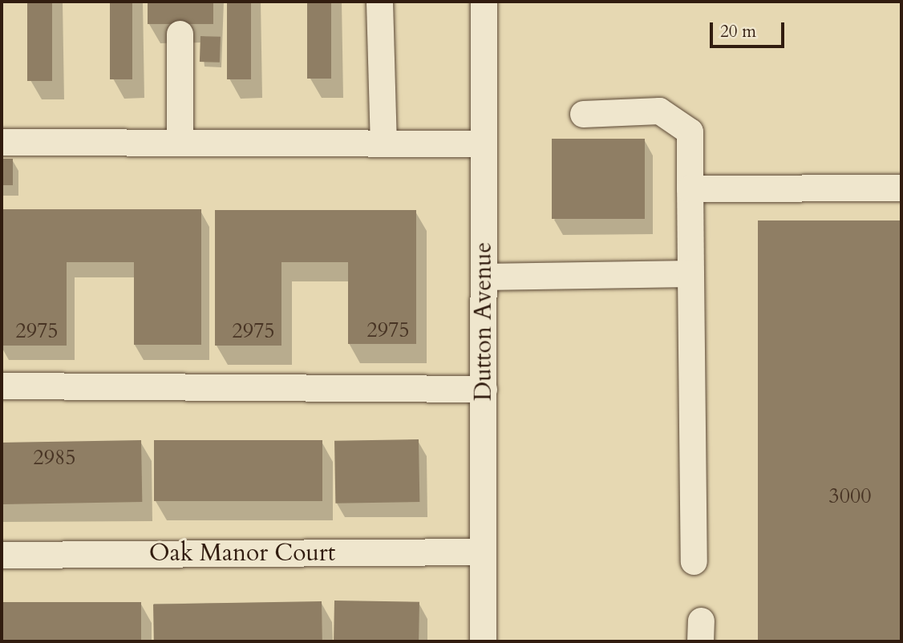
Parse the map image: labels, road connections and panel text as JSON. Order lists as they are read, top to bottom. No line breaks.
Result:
{"streets":{"street":["Dutton Avenue","Oak Manor Court"]},"crossings":[["Dutton Avenue","Oak Manor Court"]],"house_numbers":["2975","2975","2975","2985","3000"],"scale_bar":"20 m"}
